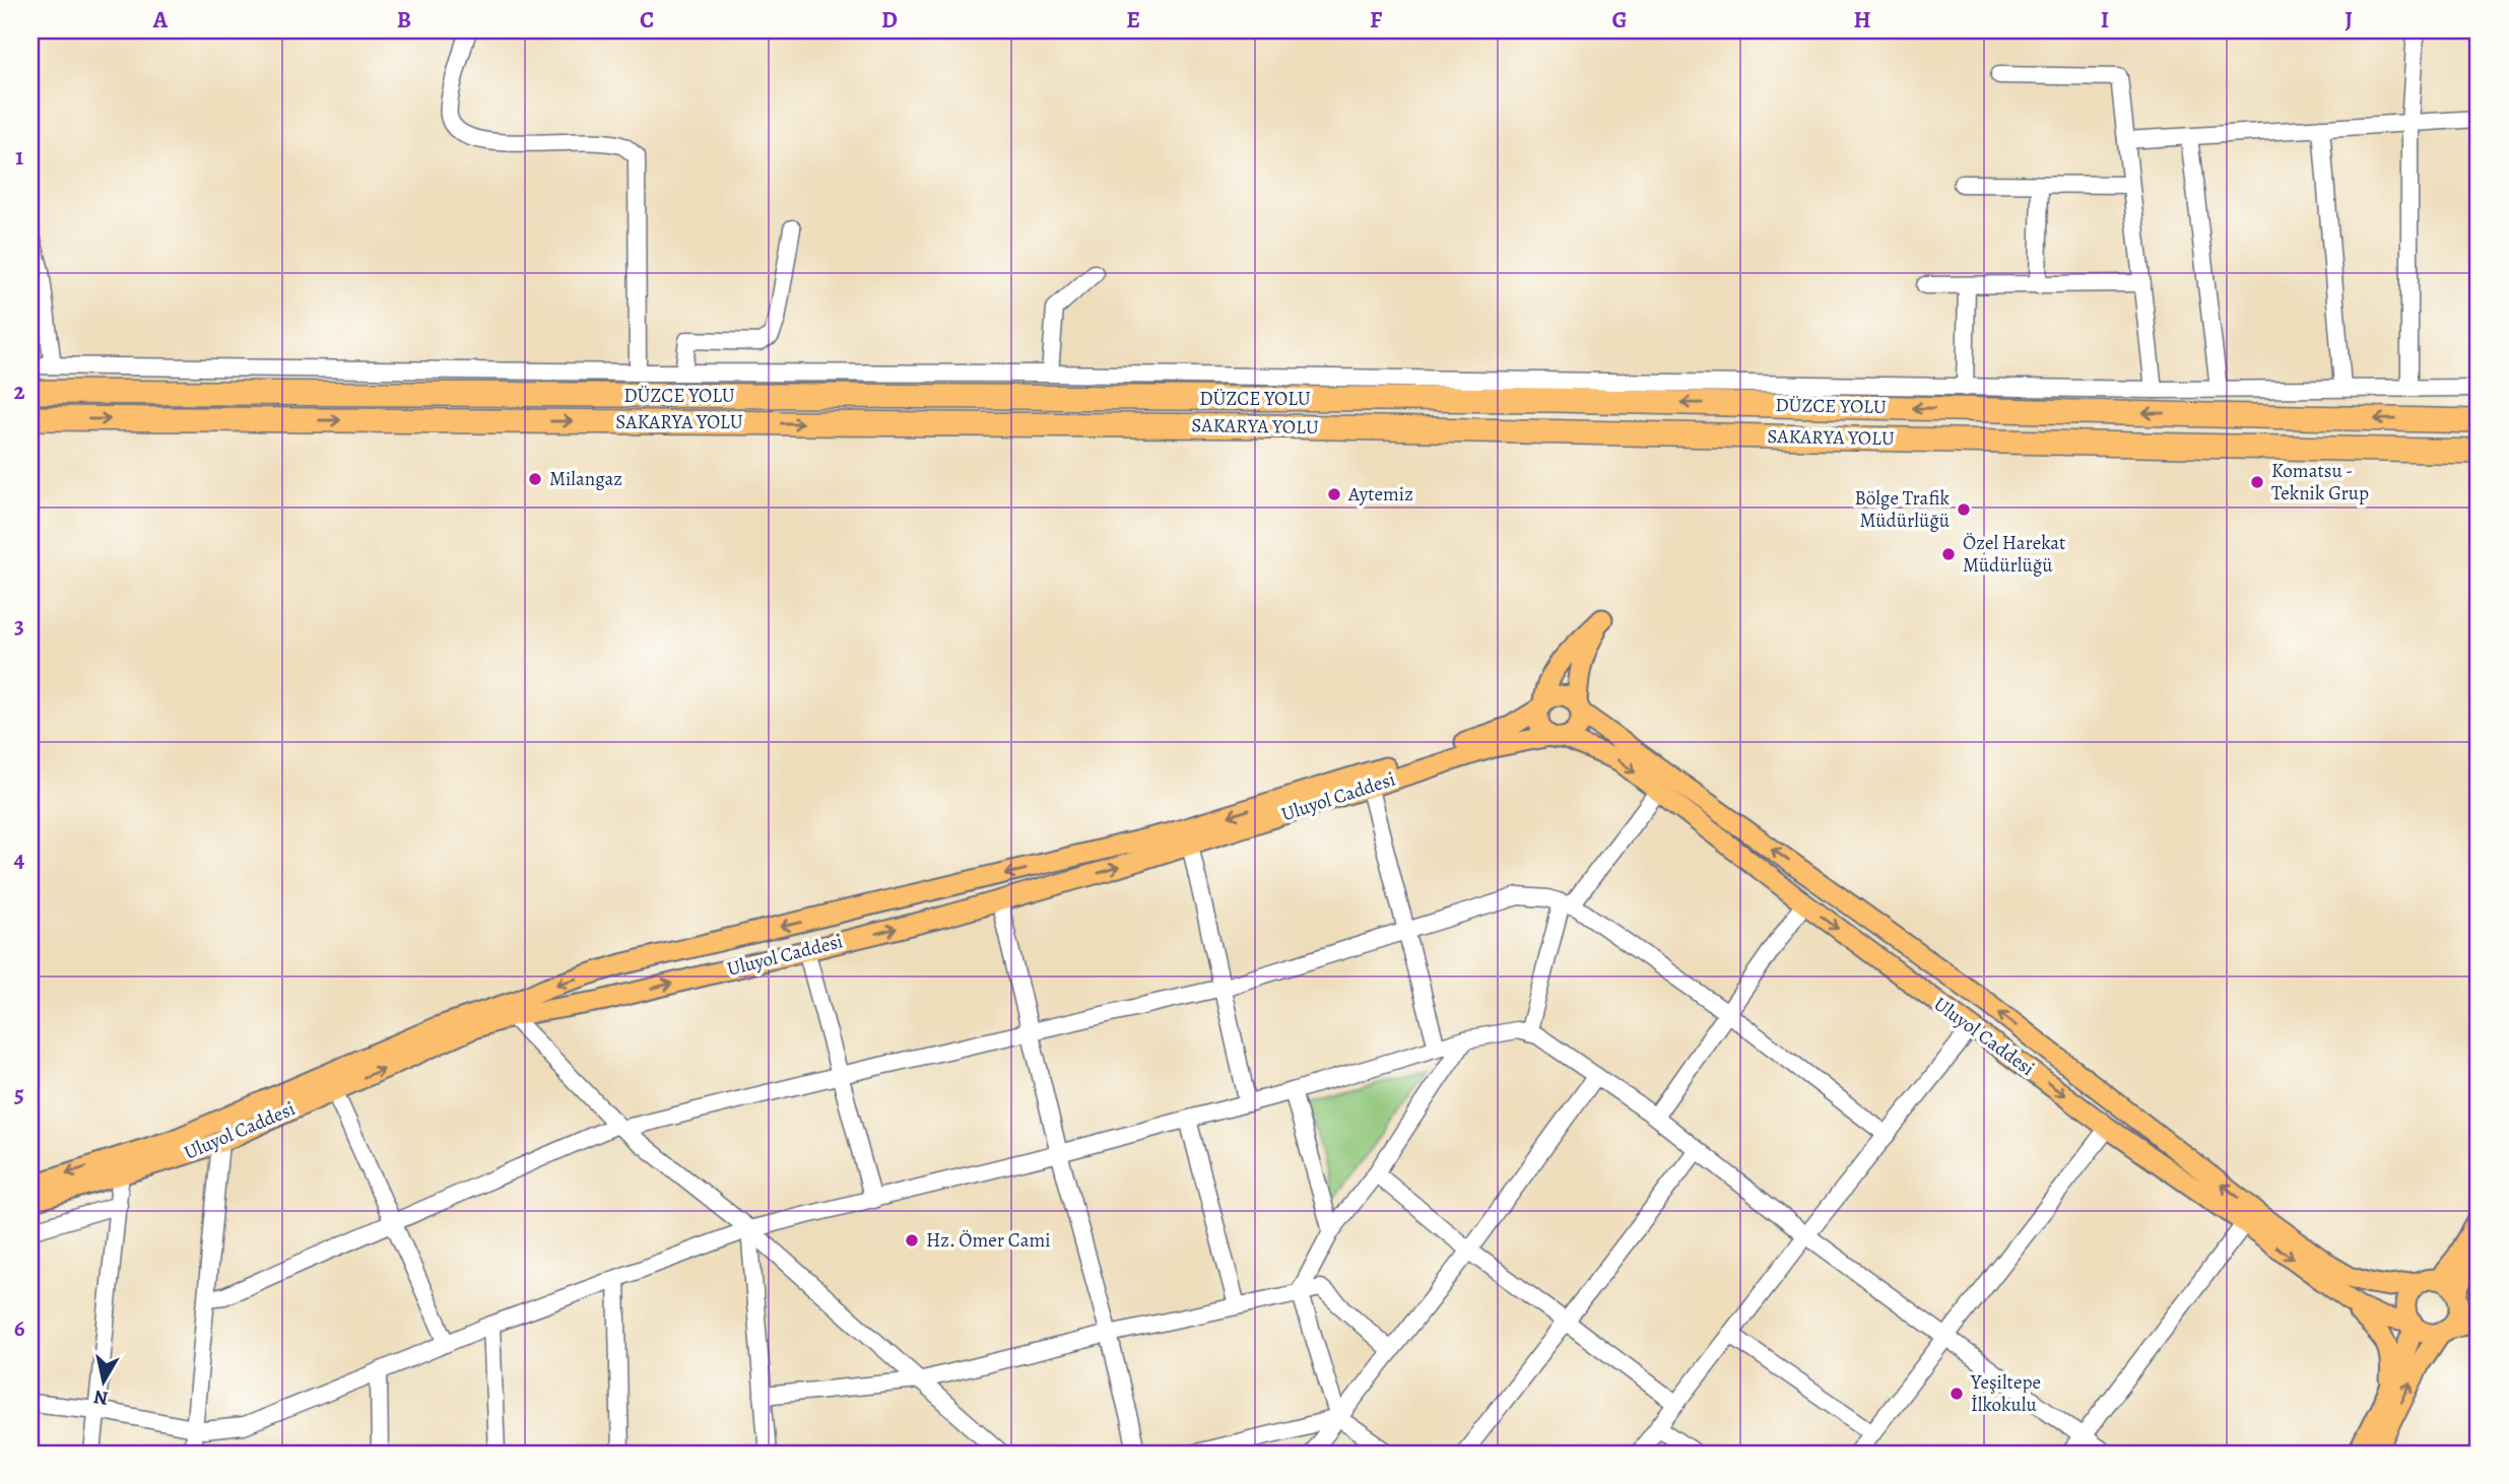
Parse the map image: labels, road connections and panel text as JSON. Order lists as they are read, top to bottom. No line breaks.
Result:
{"streets":{"highway":["DÜZCE YOLU","SAKARYA YOLU"],"main road":["Uluyol Caddesi"]},"one_way":["DÜZCE YOLU","SAKARYA YOLU"],"places":["Milangaz","Komatsu - Teknik Grup","Aytemiz","Bölge Trafik Müdürlüğü","Özel Harekat Müdürlüğü","Hz. Ömer Cami","Yeşiltepe İlkokulu"],"north":"bottom","grid":{"columns":["A","B","C","D","E","F","G","H","I","J"],"rows":["1","2","3","4","5","6"]}}
